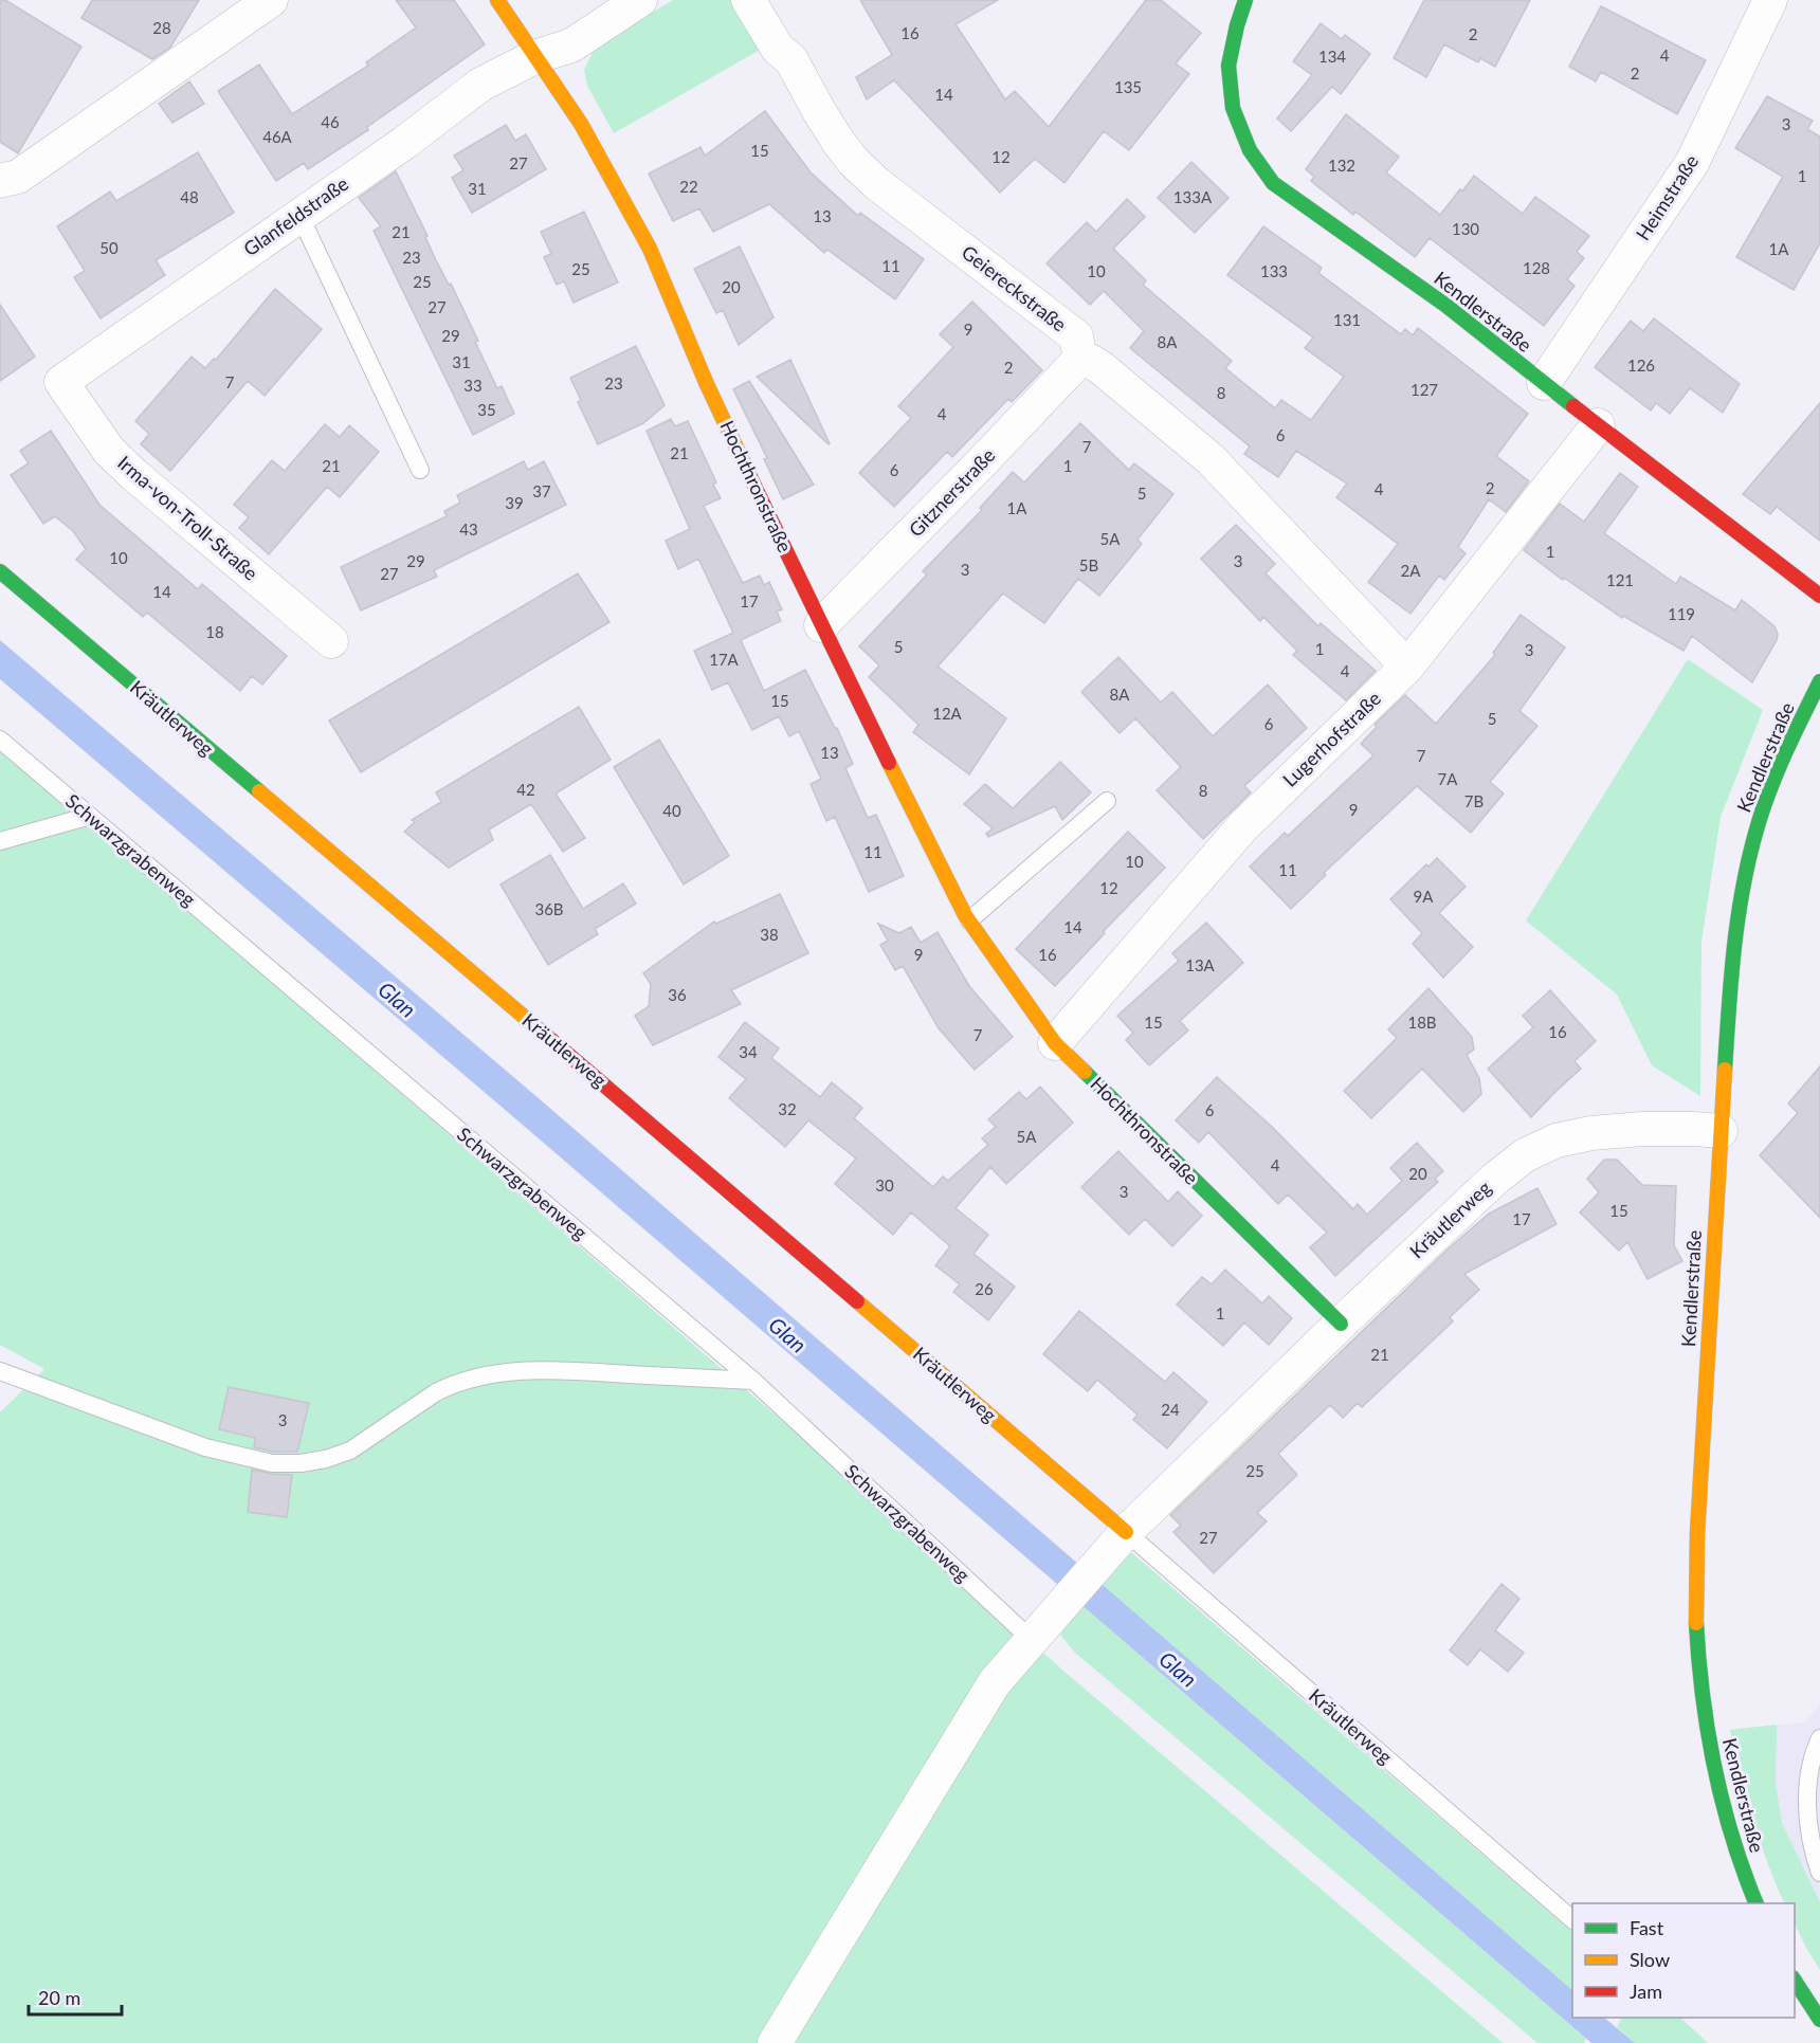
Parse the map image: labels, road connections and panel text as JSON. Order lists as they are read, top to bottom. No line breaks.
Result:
{"streets":{"street":["Heimstraße","Glanfeldstraße","Geiereckstraße","Kendlerstraße","Hochthronstraße","Gitznerstraße","Irma-von-Troll-Straße","Kräutlerweg","Lugerhofstraße"],"lane":["Schwarzgrabenweg"]},"crossings":[["Heimstraße","Kendlerstraße"],["Glanfeldstraße","Hochthronstraße"],["Glanfeldstraße","Irma-von-Troll-Straße"],["Geiereckstraße","Gitznerstraße"],["Kendlerstraße","Kräutlerweg"],["Kendlerstraße","Lugerhofstraße"],["Hochthronstraße","Gitznerstraße"],["Hochthronstraße","Kräutlerweg"],["Hochthronstraße","Lugerhofstraße"]],"water":["Glan"],"house_numbers":["28","16","2","4","134","2","135","14","46","3","46A","15","12","27","132","1","22","31","48","133A","13","130","21","50","1A","23","11","128","25","10","133","25","20","27","131","9","29","8A","31","126","2","7","23","33","127","8","35","4","6","7","21","21","1","6","2","4","37","5","39","1A","43","5A","1","10","29","3","5B","3","2A","27","121","14","17","119","18","5","1","3","17A","4","8A","15","12A","5","6","13","7","7A","42","8","7B","9","40","11","10","11","12","9A","36B","14","38","9","16","13A","36","15","18B","16","7","34","32","6","5A","4","20","30","3","15","17","26","1","21","24","3","25","27"],"legend":["Fast","Slow","Jam"],"scale_bar":"20 m"}
